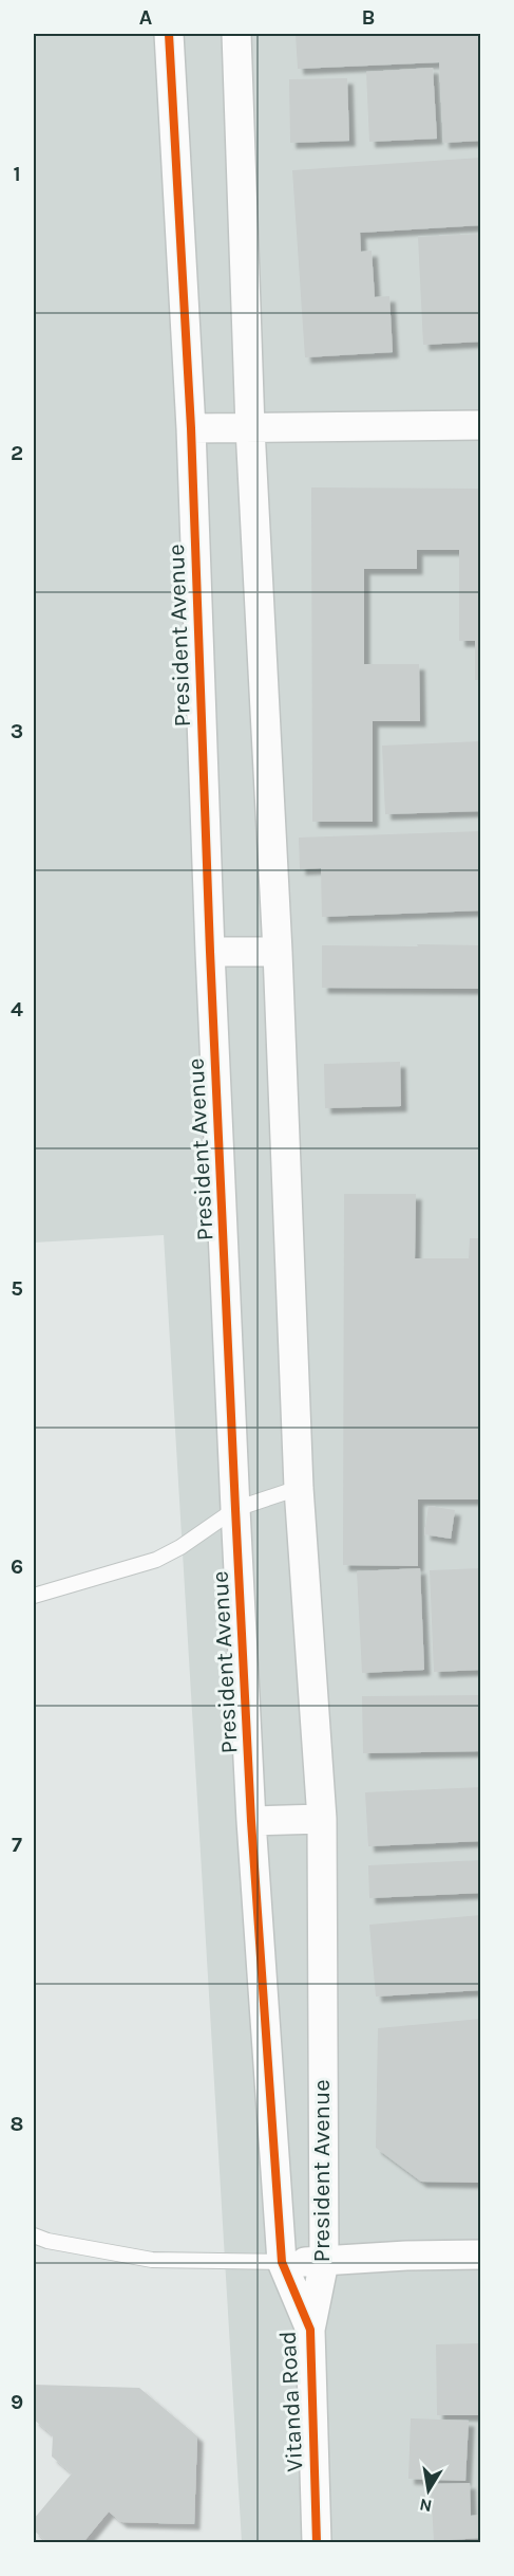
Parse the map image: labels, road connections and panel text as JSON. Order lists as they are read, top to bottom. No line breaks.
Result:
{"streets":{"street":["President Avenue","Vitanda Road"]},"crossings":[["President Avenue","Vitanda Road"]],"north":"bottom","grid":{"columns":["A","B"],"rows":["1","2","3","4","5","6","7","8","9"]}}
